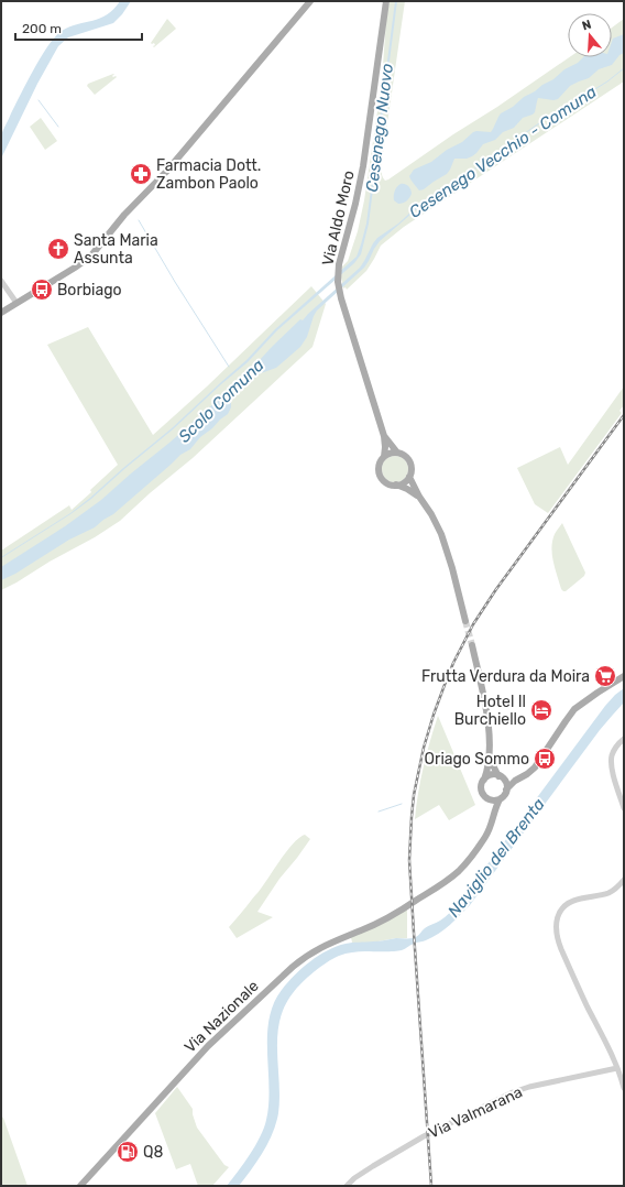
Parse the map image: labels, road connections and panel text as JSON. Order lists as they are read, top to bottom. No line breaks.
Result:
{"streets":{"main road":["Via Aldo Moro","Via Nazionale"],"street":["Via Valmarana"]},"water":["Cesenego Nuovo","Cesenego Vecchio - Comuna","Scolo Comuna","Naviglio del Brenta"],"places":{"pharmacy":["Farmacia Dott. Zambon Paolo"],"church":["Santa Maria Assunta"],"bus stop":["Borbiago","Oriago Sommo"],"supermarket":["Frutta Verdura da Moira"],"hotel":["Hotel Il Burchiello"],"fuel station":["Q8"]},"scale_bar":"200 m","north":"top"}
